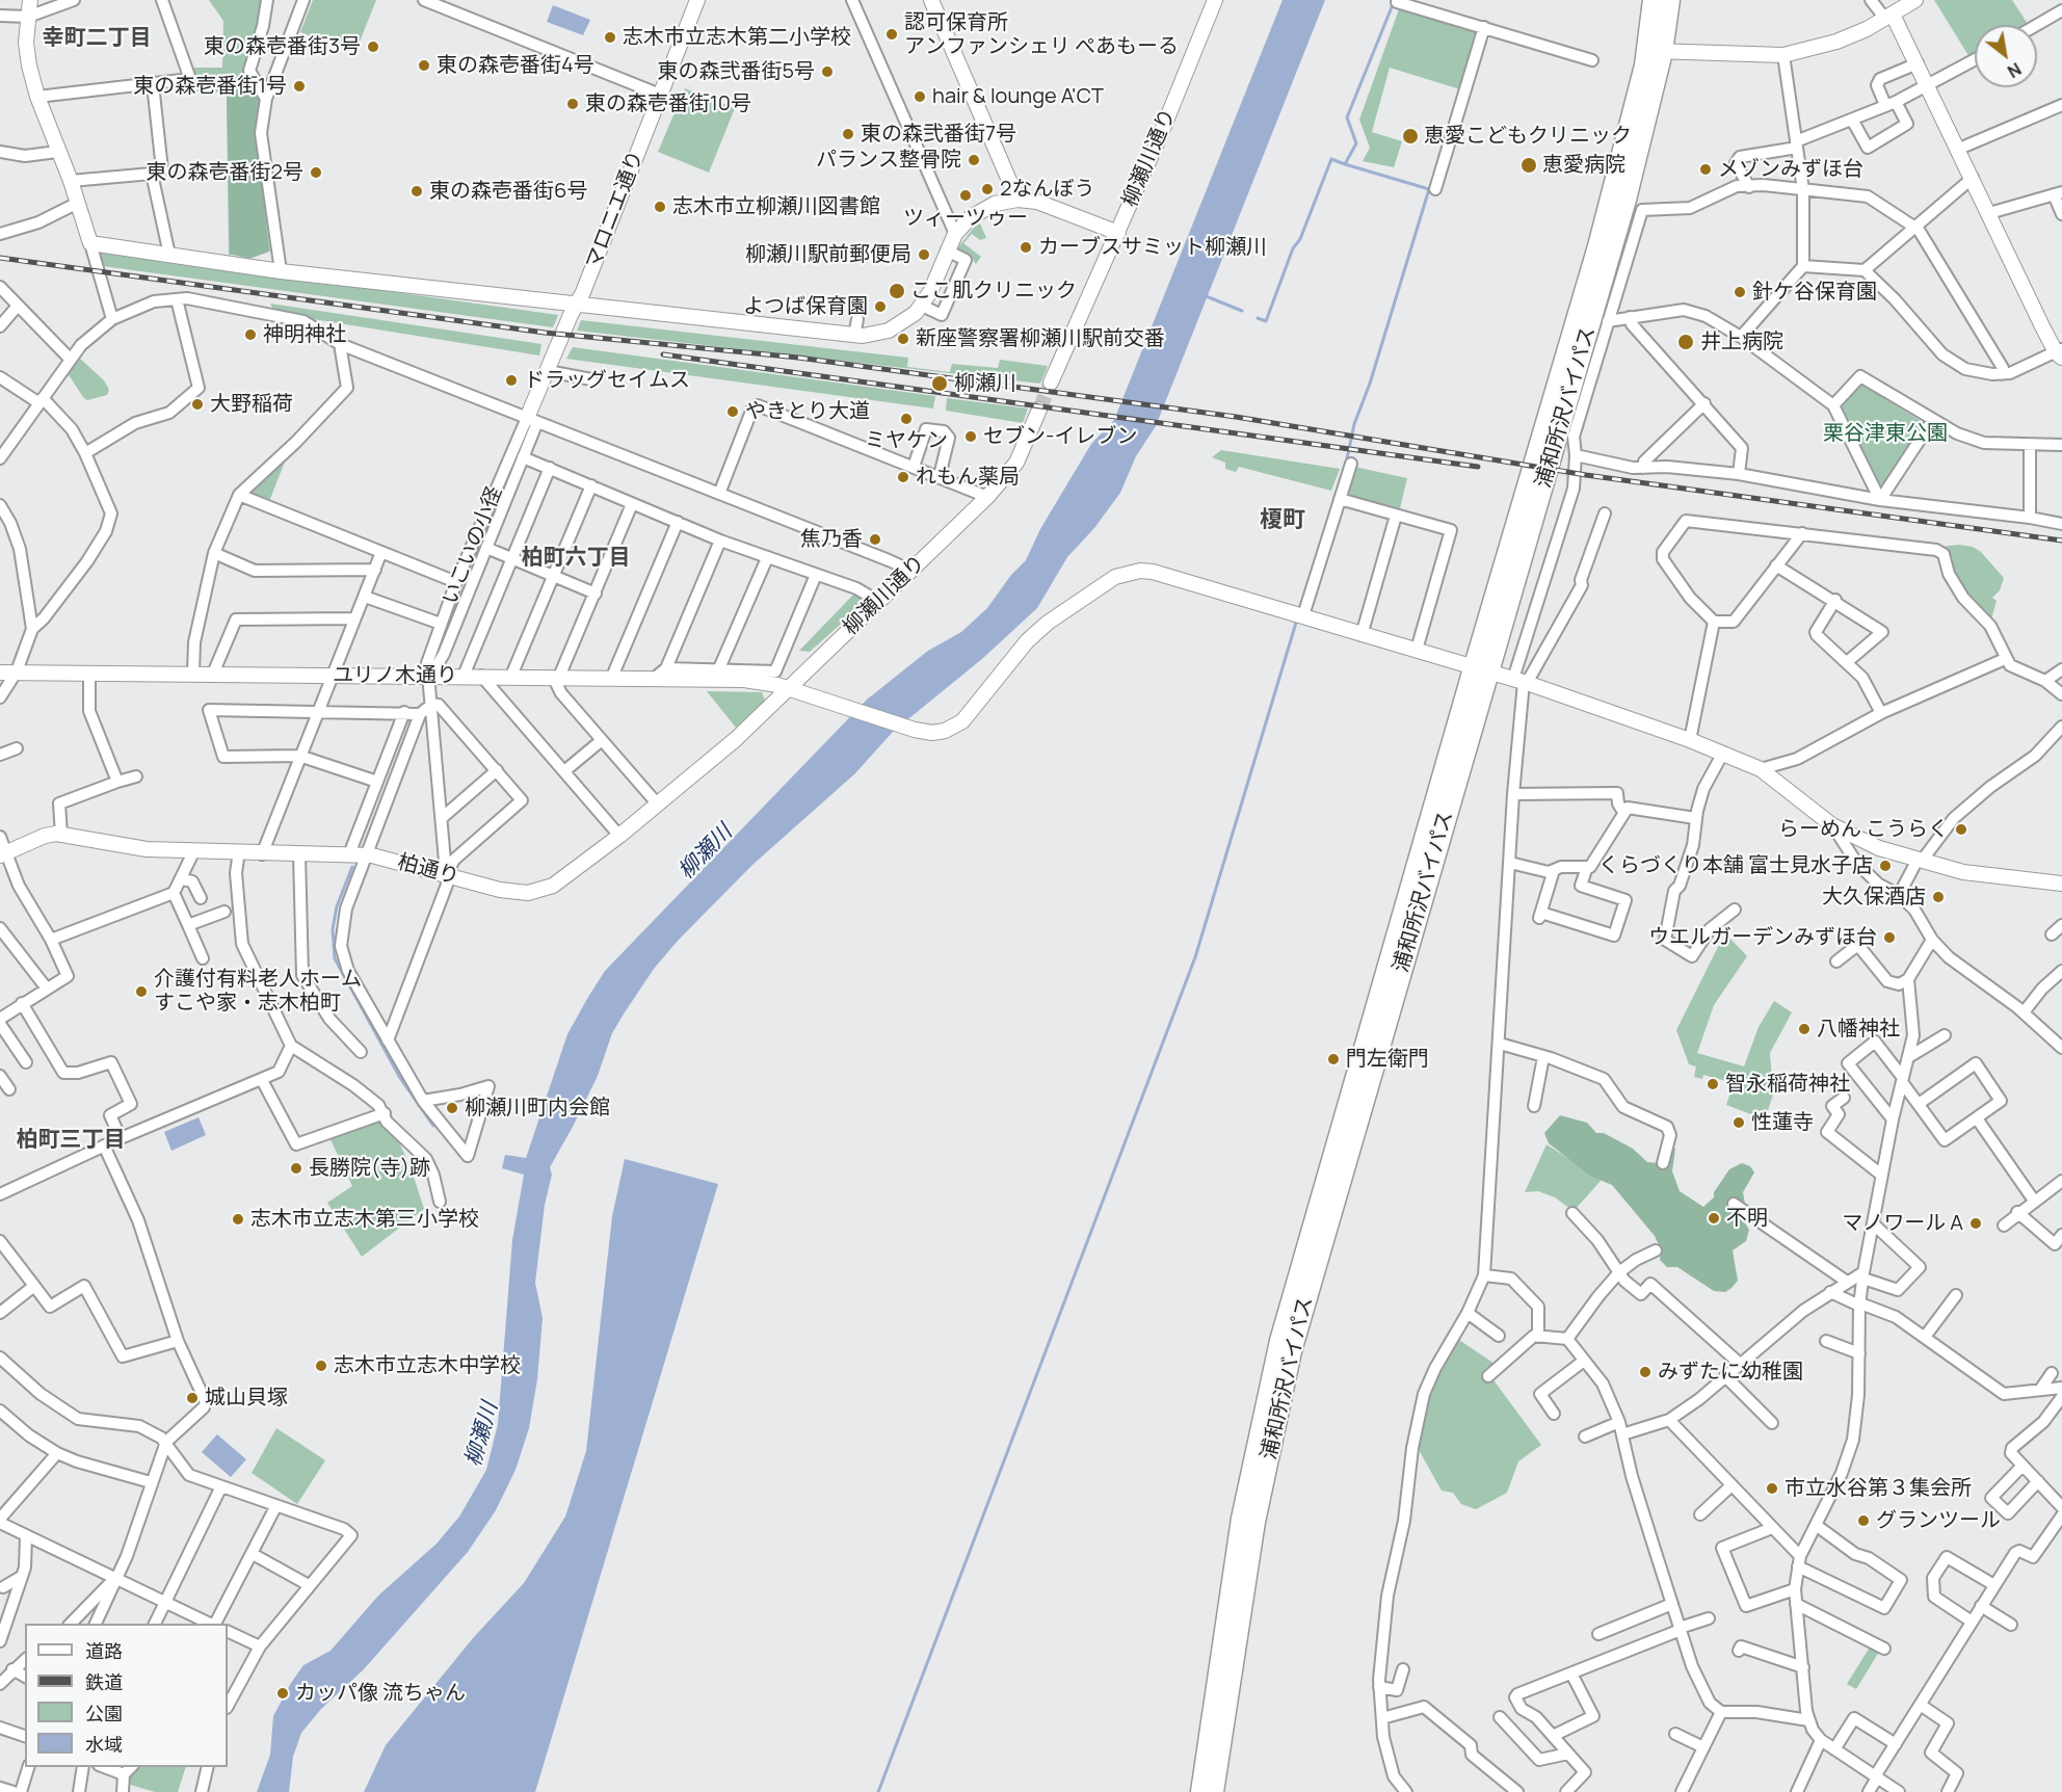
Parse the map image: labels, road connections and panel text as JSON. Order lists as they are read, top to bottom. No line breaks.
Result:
{"streets":{"highway":["浦和所沢バイパス"],"street":["柳瀬川通り","マロニエ通り","いこいの小径","ユリノ木通り","柏通り"]},"crossings":[["柳瀬川通り","ユリノ木通り"],["柳瀬川通り","柏通り"],["マロニエ通り","いこいの小径"],["浦和所沢バイパス","ユリノ木通り"],["いこいの小径","ユリノ木通り"],["いこいの小径","柏通り"],["ユリノ木通り","柏通り"]],"districts":["幸町二丁目","榎町","柏町六丁目","柏町三丁目"],"water":["柳瀬川"],"parks":["栗谷津東公園"],"places":["認可保育所 アンファンシェリ ぺあもーる","志木市立志木第二小学校","東の森壱番街3号","東の森壱番街4号","東の森弐番街5号","東の森壱番街1号","hair & lounge A'CT","東の森壱番街10号","東の森弐番街7号","恵愛こどもクリニック","パランス整骨院","恵愛病院","メゾンみずほ台","東の森壱番街2号","2なんぼう","東の森壱番街6号","ツィーツゥー","志木市立柳瀬川図書館","カーブスサミット柳瀬川","柳瀬川駅前郵便局","ここ肌クリニック","針ケ谷保育園","よつば保育園","神明神社","新座警察署柳瀬川駅前交番","井上病院","ドラッグセイムス","柳瀬川","大野稲荷","やきとり大道","ミヤケン","セブン-イレブン","れもん薬局","焦乃香","らーめん こうらく","くらづくり本舗 富士見水子店","大久保酒店","ウエルガーデンみずほ台","介護付有料老人ホーム すこや家・志木柏町","八幡神社","門左衛門","智永稲荷神社","柳瀬川町内会館","性蓮寺","長勝院(寺)跡","不明","志木市立志木第三小学校","マノワール A","志木市立志木中学校","みずたに幼稚園","城山貝塚","市立水谷第３集会所","グランツール","カッパ像 流ちゃん"],"legend":["道路","鉄道","公園","水域"],"north":"bottom right"}
